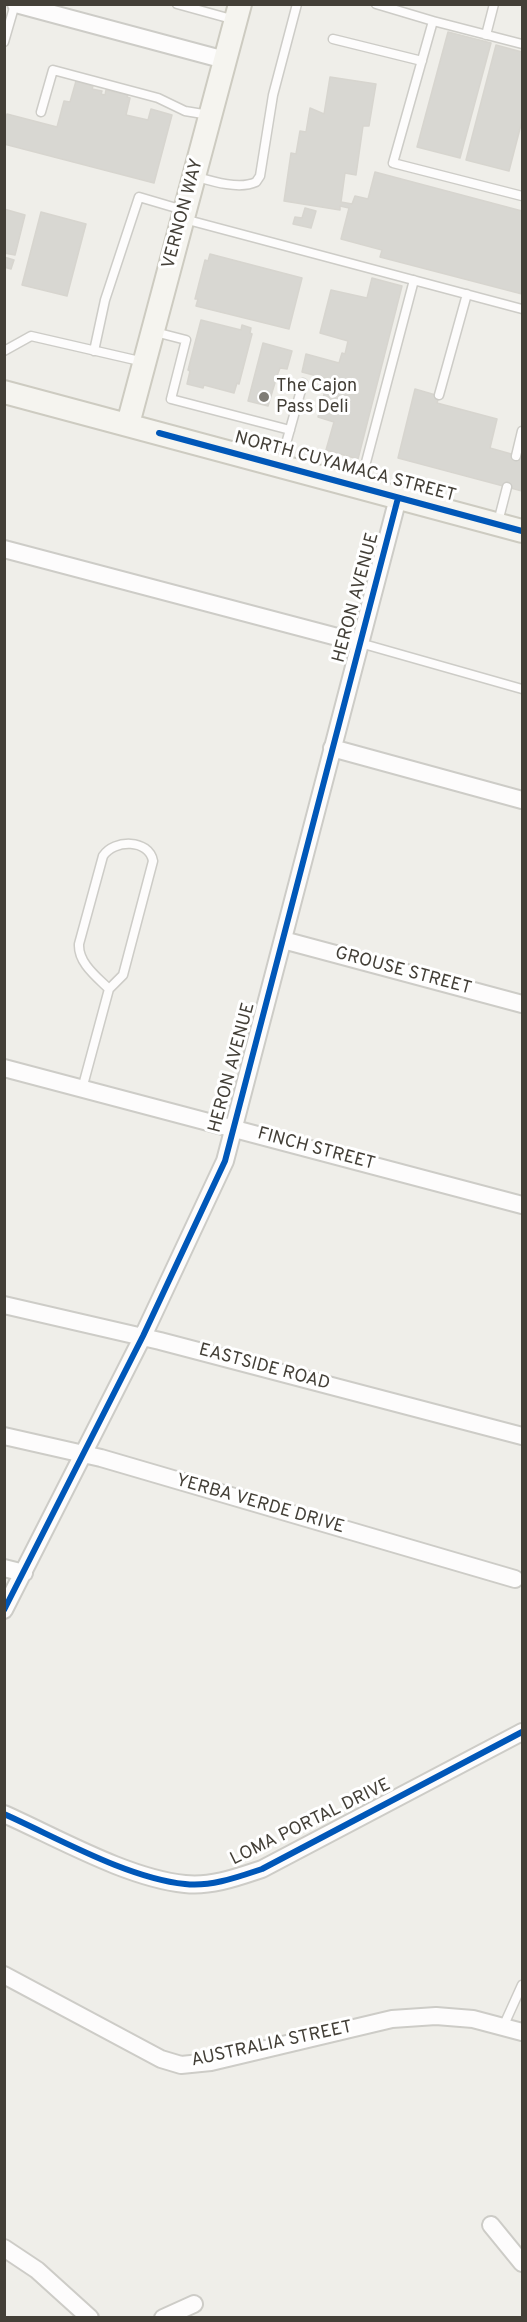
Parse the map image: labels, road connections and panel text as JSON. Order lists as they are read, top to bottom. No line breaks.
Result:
{"streets":{"main road":["VERNON WAY","NORTH CUYAMACA STREET"],"street":["HERON AVENUE","GROUSE STREET","FINCH STREET","EASTSIDE ROAD","YERBA VERDE DRIVE","LOMA PORTAL DRIVE","AUSTRALIA STREET"]},"crossings":[["VERNON WAY","NORTH CUYAMACA STREET"],["NORTH CUYAMACA STREET","HERON AVENUE"],["HERON AVENUE","GROUSE STREET"],["HERON AVENUE","FINCH STREET"],["HERON AVENUE","EASTSIDE ROAD"],["HERON AVENUE","YERBA VERDE DRIVE"]],"places":["The Cajon Pass Deli"]}
